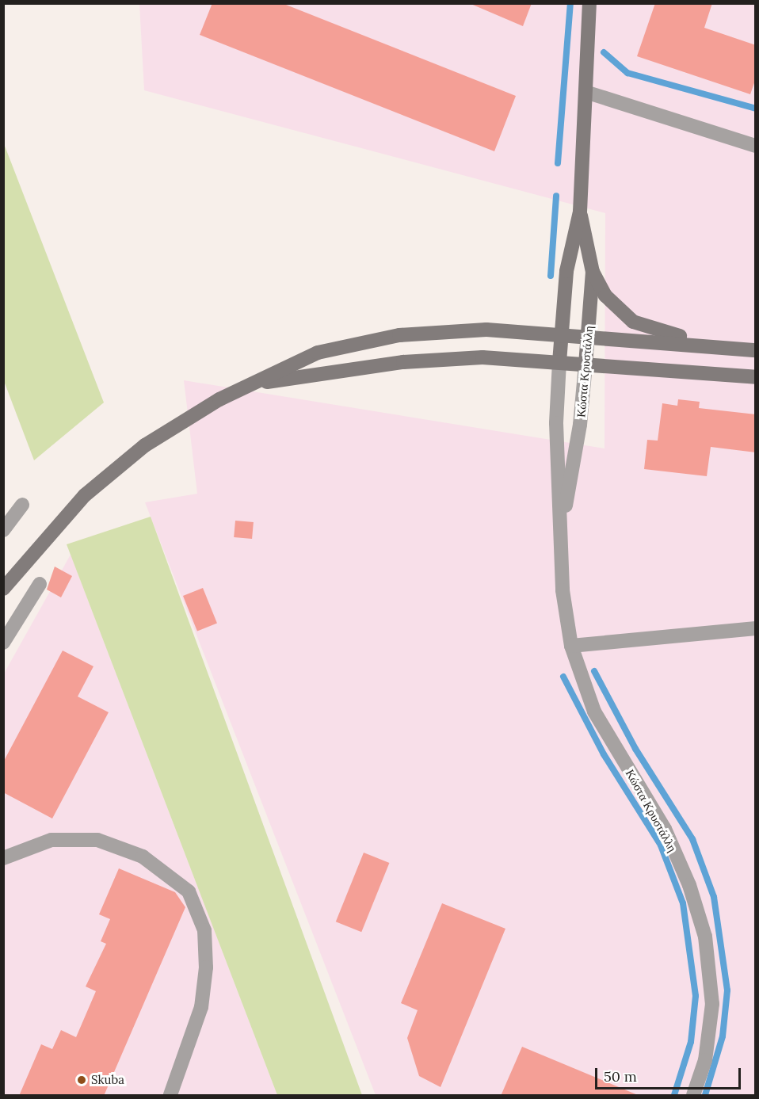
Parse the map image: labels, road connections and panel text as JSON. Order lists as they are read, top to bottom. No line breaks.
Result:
{"streets":{"street":["Κώστα Κρυστάλλη"]},"places":["Skuba"],"scale_bar":"50 m"}
